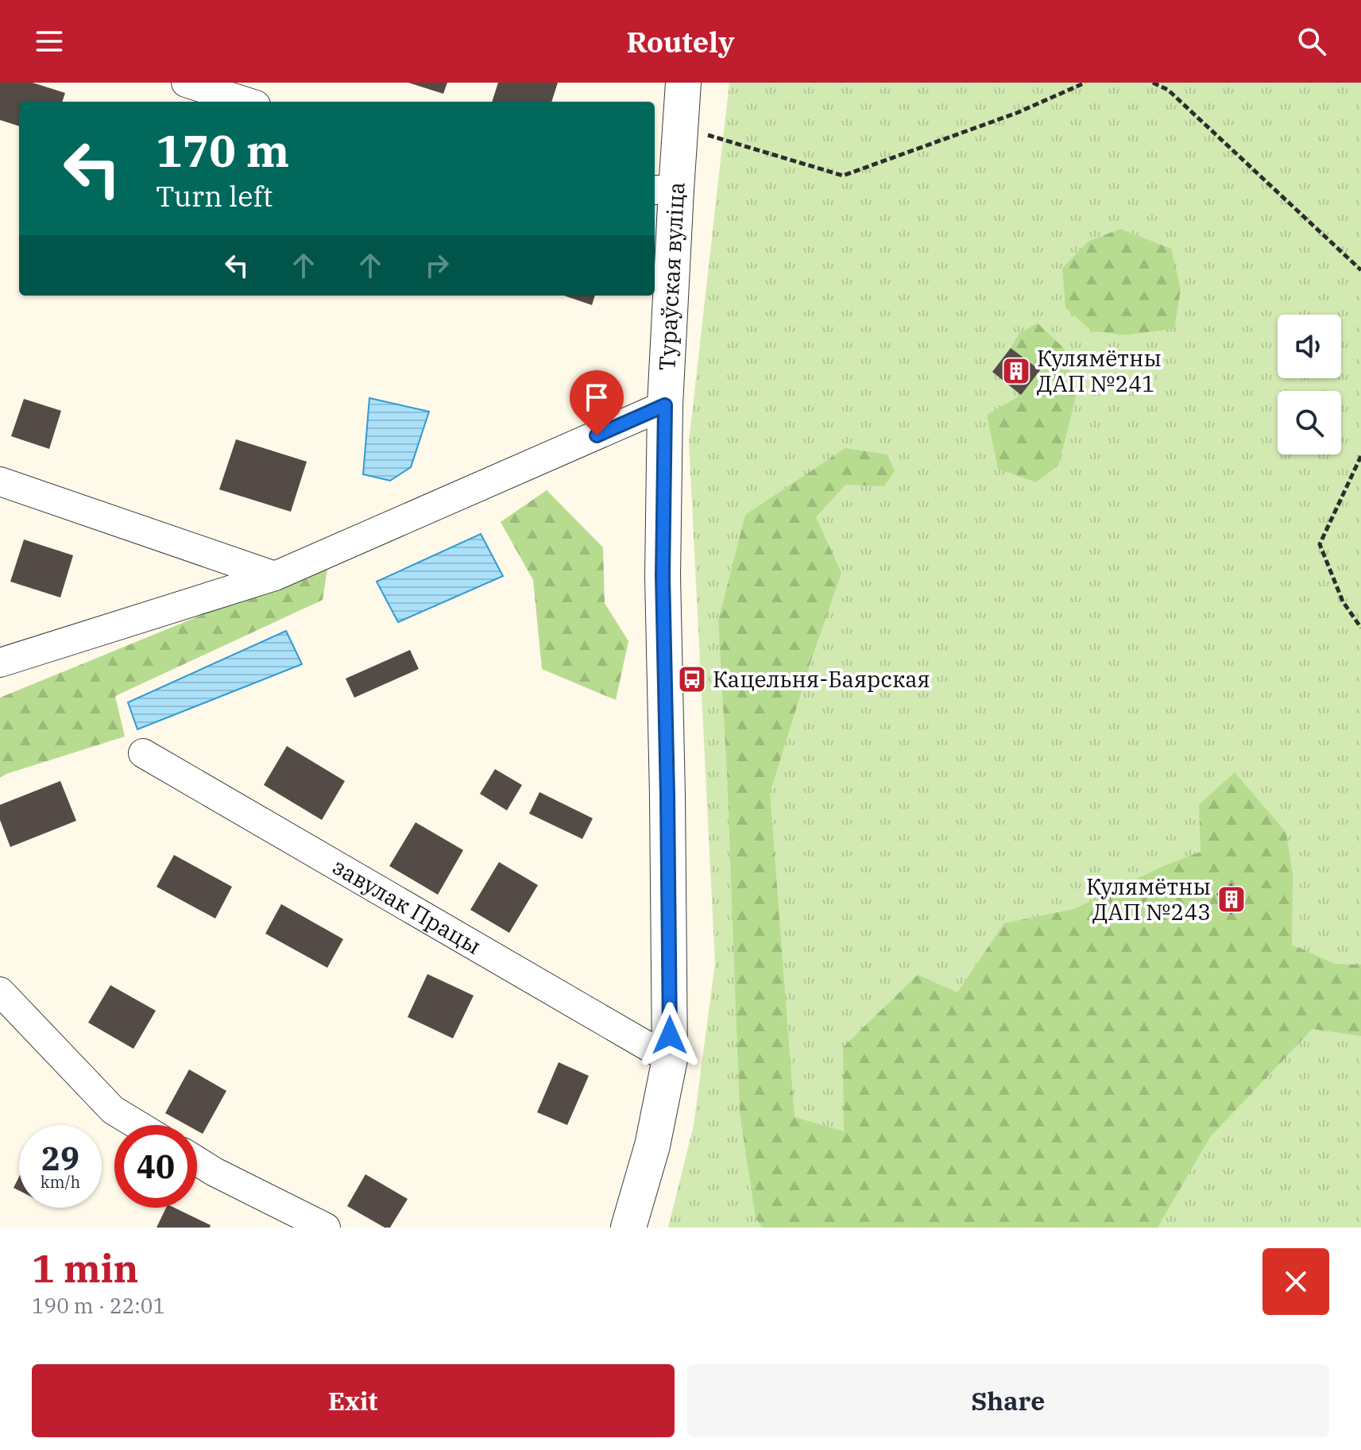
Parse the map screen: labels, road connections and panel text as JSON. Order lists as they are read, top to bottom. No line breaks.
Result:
{"streets":{"street":["Тураўская вуліца","завулак Працы"]},"crossings":[["Тураўская вуліца","завулак Працы"]],"places":{"building":["Кулямётны ДАП №241","Кулямётны ДАП №243"],"bus stop":["Кацельня-Баярская"]},"page":{"header":"Routely","turn":["170 m","Turn left"],"speed":"29 km/h","limit":"40","heading":["1 min","190 m · 22:01"],"buttons":["Exit","Share"]}}
